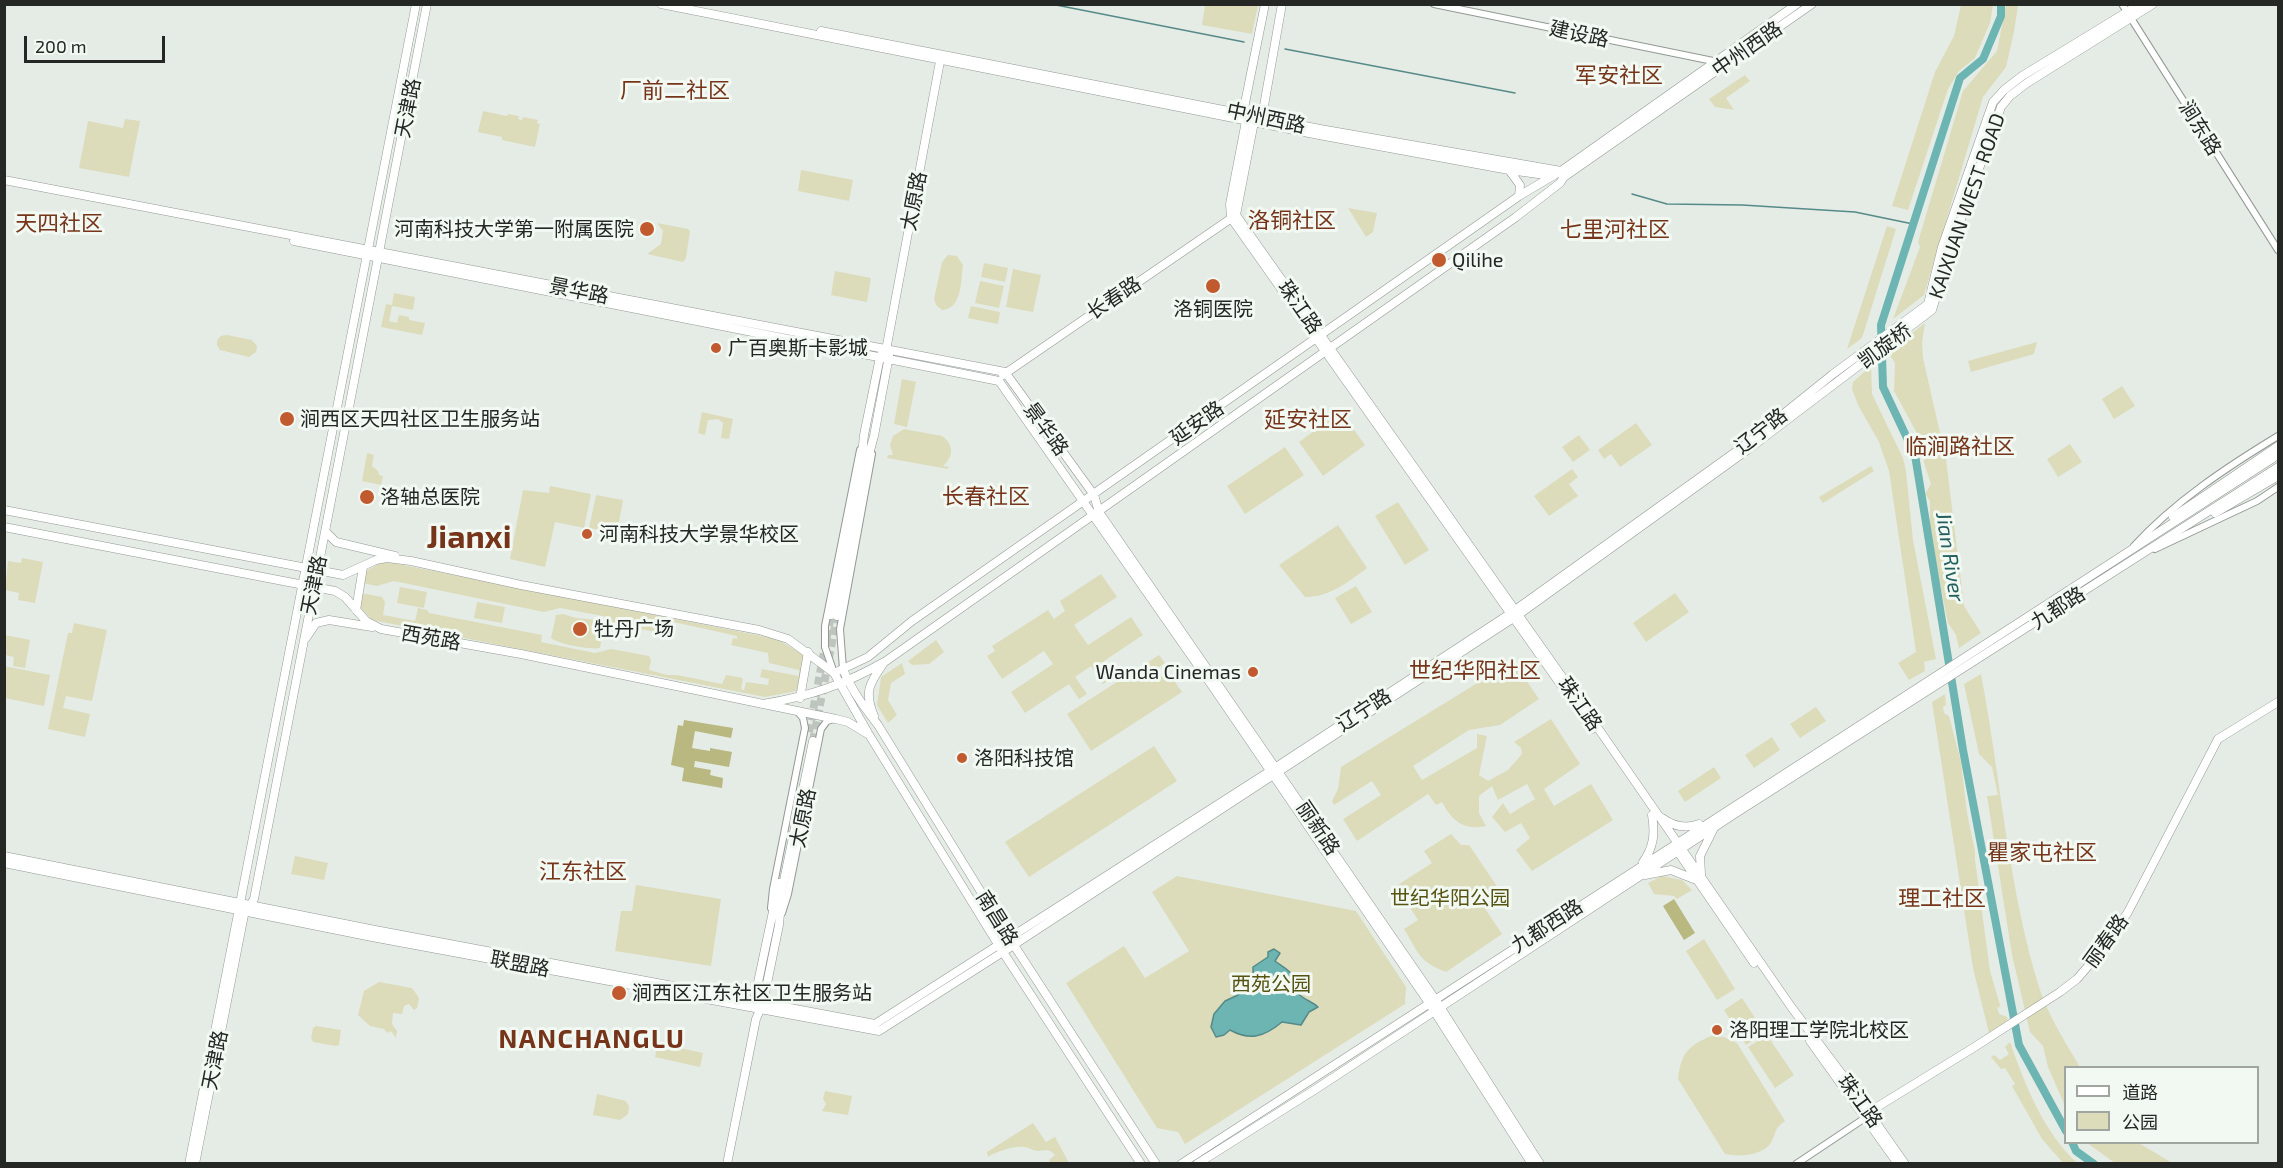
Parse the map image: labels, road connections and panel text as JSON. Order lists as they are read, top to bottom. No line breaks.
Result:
{"streets":{"main road":["中州西路","天津路","太原路","KAIXUAN WEST ROAD","景华路","长春路","珠江路","凯旋桥","延安路","辽宁路","九都路","西苑路","丽新路","南昌路","九都西路","丽春路","联盟路"],"street":["建设路","涧东路"]},"crossings":[["建设路","中州西路"],["中州西路","太原路"],["中州西路","延安路"],["天津路","景华路"],["天津路","西苑路"],["天津路","联盟路"],["涧东路","KAIXUAN WEST ROAD"],["太原路","景华路"],["太原路","西苑路"],["太原路","联盟路"],["KAIXUAN WEST ROAD","凯旋桥"],["景华路","长春路"],["景华路","延安路"],["景华路","丽新路"],["长春路","珠江路"],["珠江路","延安路"],["珠江路","辽宁路"],["珠江路","九都西路"],["珠江路","丽春路"],["凯旋桥","辽宁路"],["延安路","西苑路"],["延安路","丽新路"],["延安路","南昌路"],["辽宁路","丽新路"],["辽宁路","南昌路"],["辽宁路","联盟路"],["西苑路","南昌路"],["丽新路","九都西路"],["南昌路","联盟路"]],"districts":["军安社区","厂前二社区","洛铜社区","天四社区","七里河社区","延安社区","临涧路社区","长春社区","Jianxi","世纪华阳社区","瞿家屯社区","江东社区","理工社区","NANCHANGLU"],"water":["Jian River"],"parks":["世纪华阳公园","西苑公园"],"places":["河南科技大学第一附属医院","Qilihe","洛铜医院","广百奥斯卡影城","涧西区天四社区卫生服务站","洛轴总医院","河南科技大学景华校区","牡丹广场","Wanda Cinemas","洛阳科技馆","涧西区江东社区卫生服务站","洛阳理工学院北校区"],"legend":["道路","公园"],"scale_bar":"200 m"}
